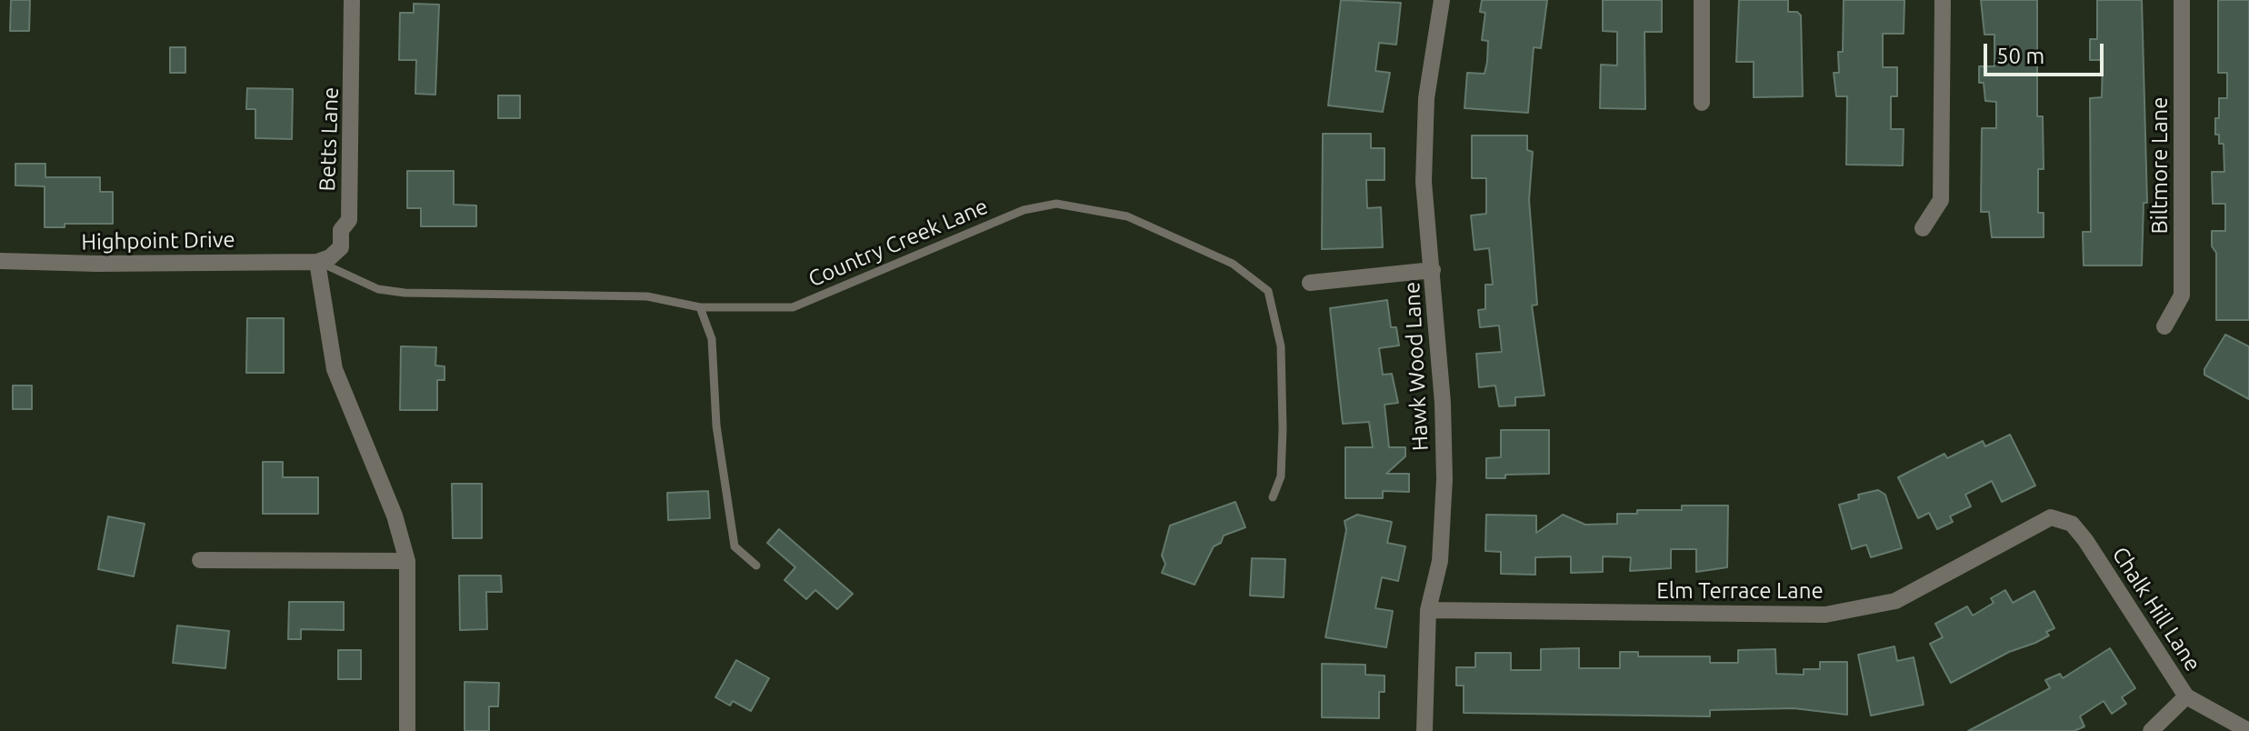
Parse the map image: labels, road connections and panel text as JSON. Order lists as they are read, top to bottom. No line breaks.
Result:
{"streets":{"street":["Betts Lane","Biltmore Lane","Highpoint Drive","Hawk Wood Lane","Elm Terrace Lane","Chalk Hill Lane"],"lane":["Country Creek Lane"]},"crossings":[["Betts Lane","Highpoint Drive"],["Betts Lane","Country Creek Lane"],["Highpoint Drive","Country Creek Lane"],["Hawk Wood Lane","Elm Terrace Lane"],["Elm Terrace Lane","Chalk Hill Lane"]],"scale_bar":"50 m"}
